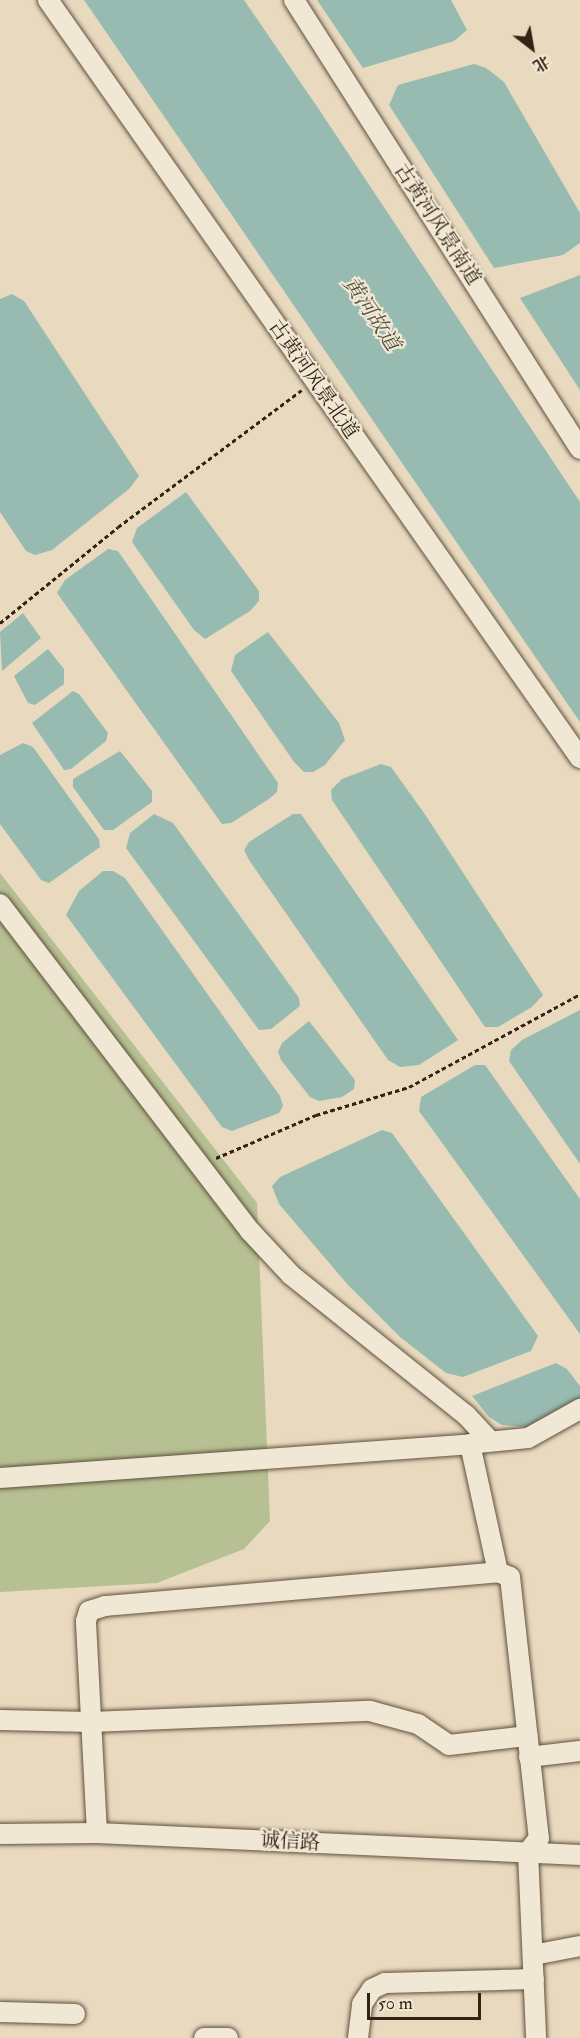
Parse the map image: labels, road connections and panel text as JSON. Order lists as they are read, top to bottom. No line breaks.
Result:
{"streets":{"street":["古黄河风景南道","古黄河风景北道","诚信路"]},"water":["黄河故道"],"scale_bar":"50 m","north":"bottom right"}
